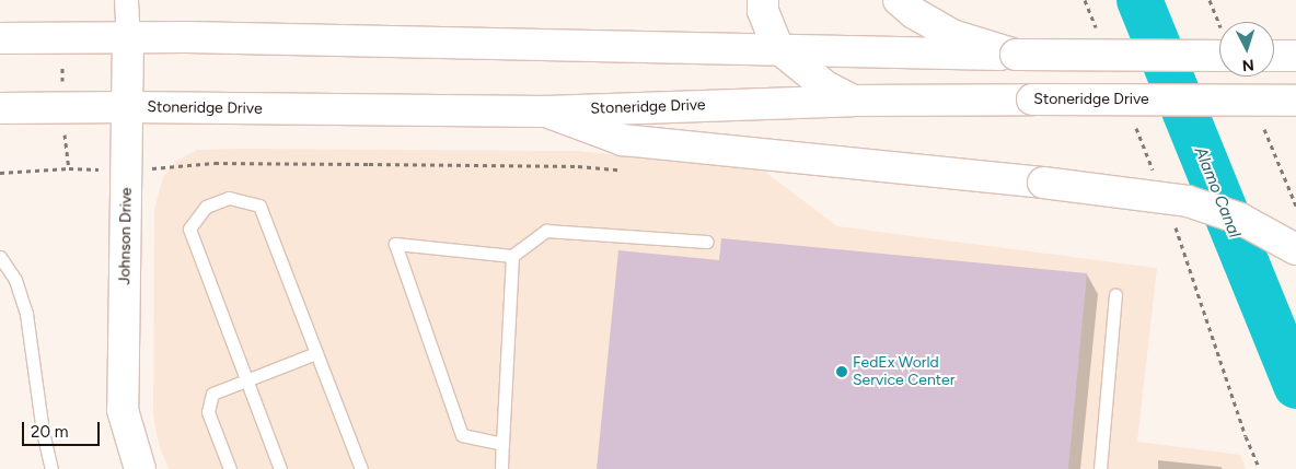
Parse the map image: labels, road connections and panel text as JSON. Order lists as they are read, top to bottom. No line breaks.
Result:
{"streets":{"main road":["Stoneridge Drive","Johnson Drive"]},"crossings":[["Stoneridge Drive","Johnson Drive"]],"water":["Alamo Canal"],"places":["FedEx World Service Center"],"scale_bar":"20 m","north":"bottom"}
